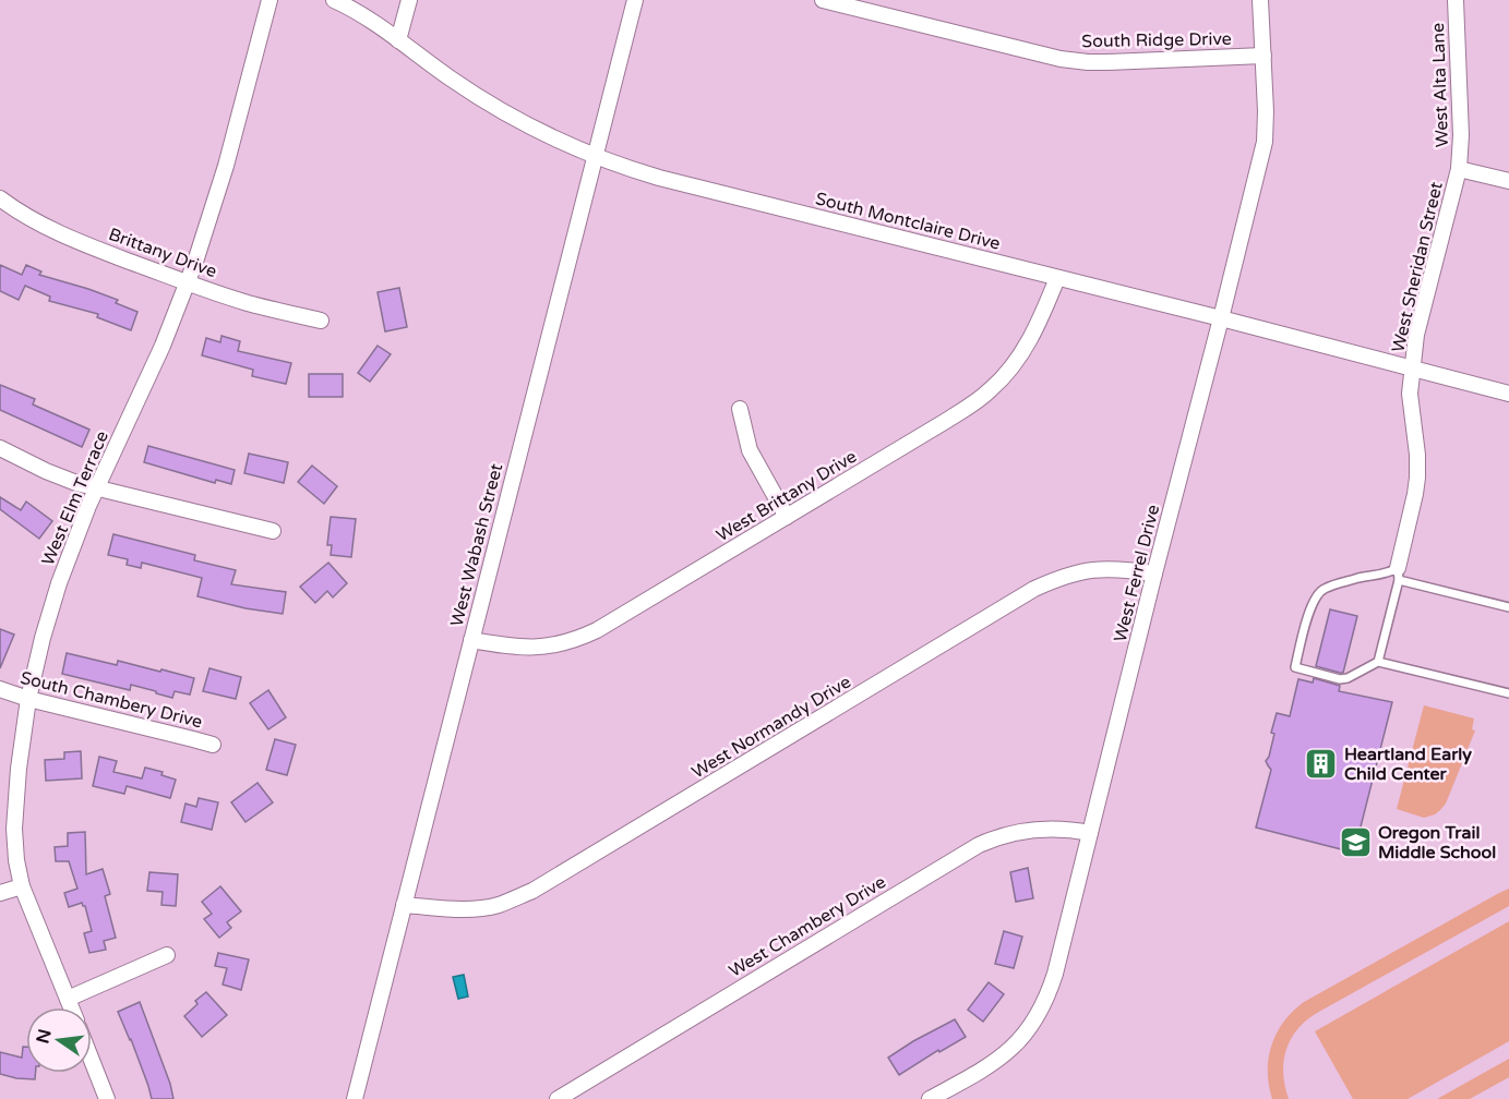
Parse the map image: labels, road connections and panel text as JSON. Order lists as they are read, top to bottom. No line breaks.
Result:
{"streets":{"street":["South Ridge Drive","West Alta Lane","South Montclaire Drive","Brittany Drive","West Sheridan Street","West Brittany Drive","West Elm Terrace","West Wabash Street","West Ferrel Drive","South Chambery Drive","West Normandy Drive","West Chambery Drive"]},"crossings":[["South Ridge Drive","West Ferrel Drive"],["West Alta Lane","West Sheridan Street"],["South Montclaire Drive","West Sheridan Street"],["South Montclaire Drive","West Brittany Drive"],["South Montclaire Drive","West Wabash Street"],["South Montclaire Drive","West Ferrel Drive"],["Brittany Drive","West Elm Terrace"],["West Brittany Drive","West Wabash Street"],["West Elm Terrace","South Chambery Drive"],["West Wabash Street","West Normandy Drive"],["West Ferrel Drive","West Normandy Drive"],["West Ferrel Drive","West Chambery Drive"]],"places":{"building":["Heartland Early Child Center"],"school or university":["Oregon Trail Middle School"]},"north":"left"}
